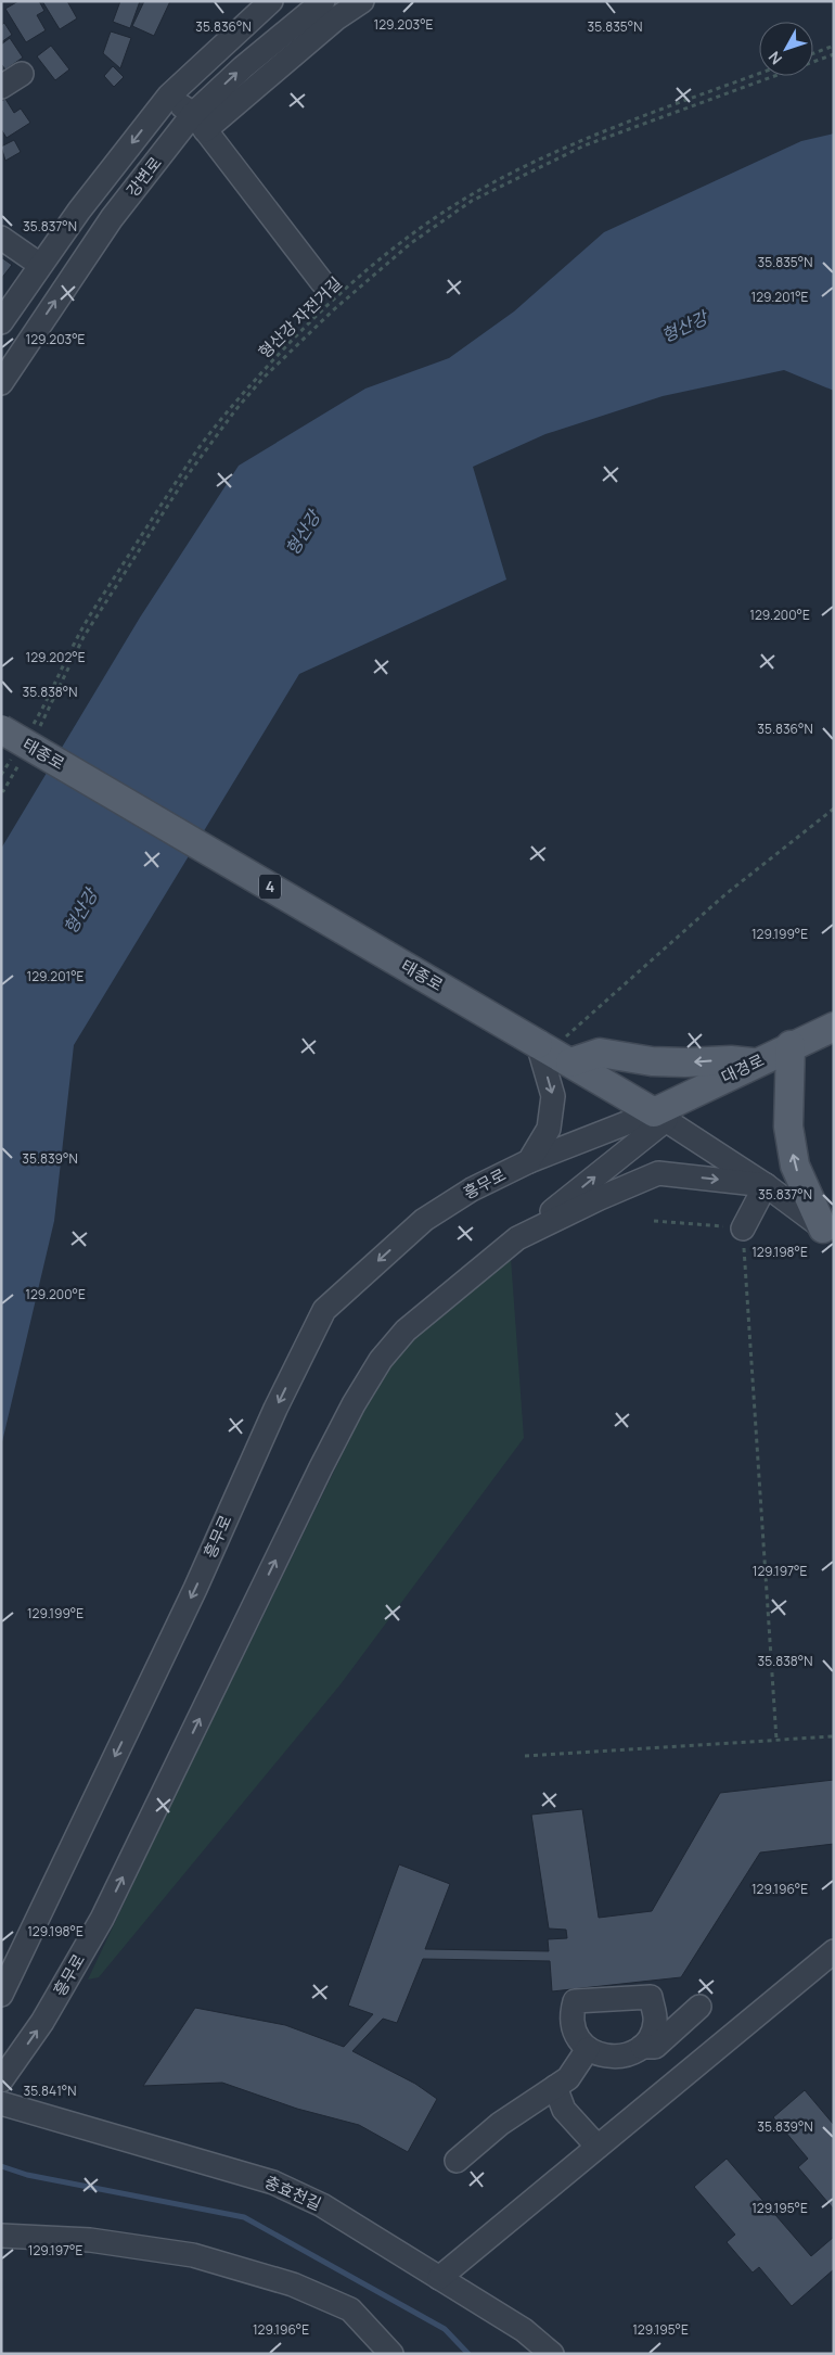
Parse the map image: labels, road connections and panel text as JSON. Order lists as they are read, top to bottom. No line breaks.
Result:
{"streets":{"main road":["태종로","4","대경로"],"street":["강변로","흥무로","충효천길"],"path":["형산강 자전거길"]},"crossings":[["태종로","대경로"],["태종로","흥무로"],["대경로","흥무로"]],"water":["형산강"],"north":"bottom left","coordinates":["129.203°E","35.835°N","35.836°N","35.837°N","129.201°E","129.200°E","129.202°E","35.838°N","129.199°E","35.839°N","129.198°E","129.197°E","129.196°E","35.841°N","129.195°E"]}
